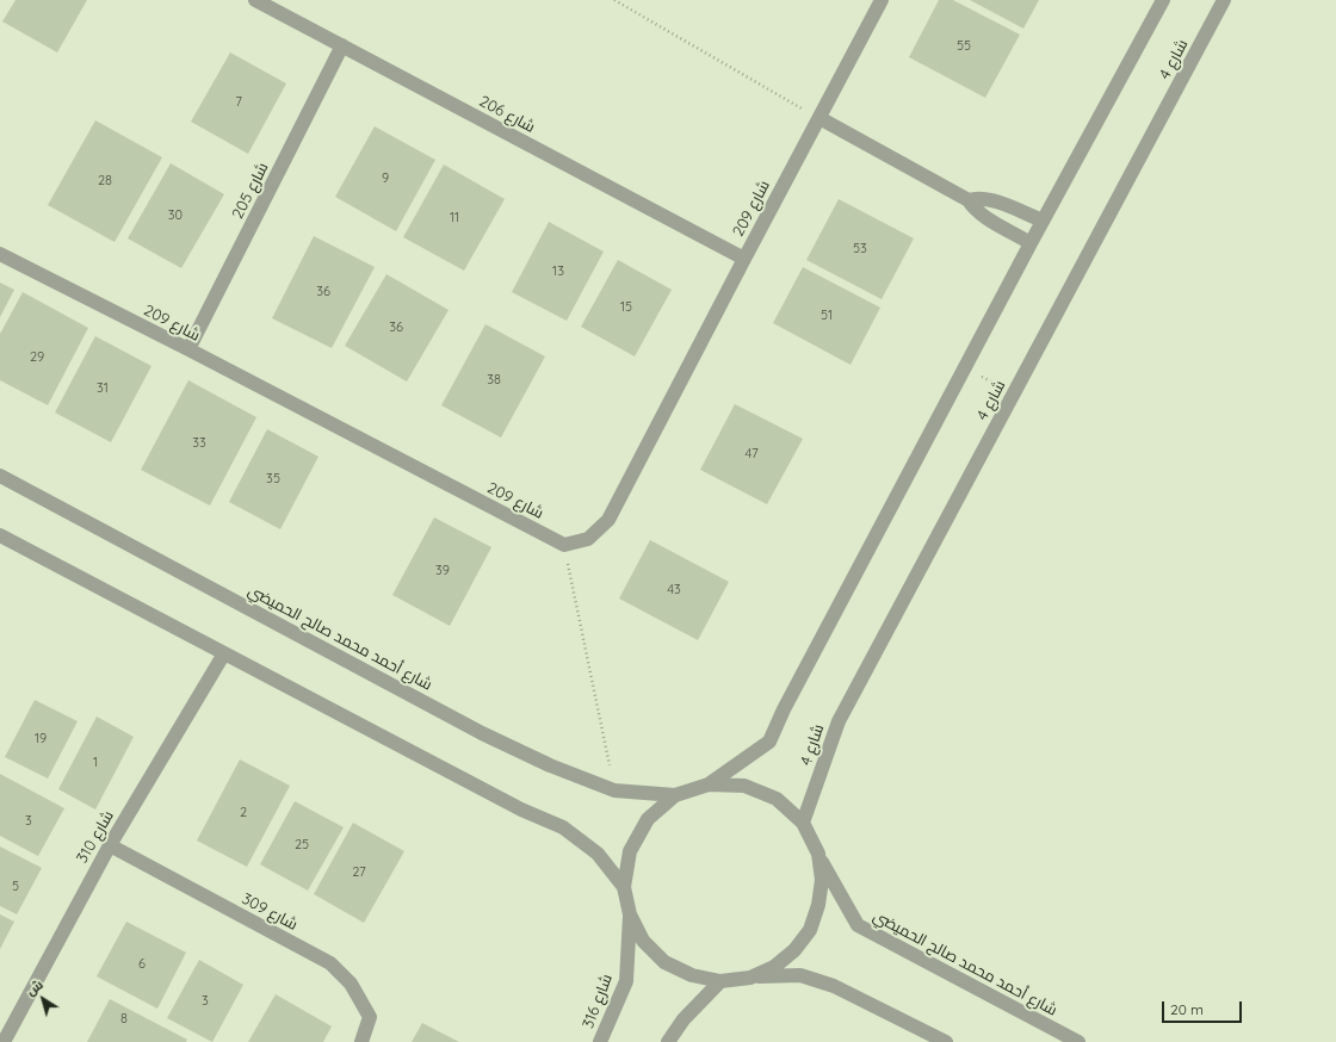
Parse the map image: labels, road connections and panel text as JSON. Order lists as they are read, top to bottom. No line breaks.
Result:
{"streets":{"street":["شارع 4","شارع 206","شارع 205","شارع 209","شارع أحمد محمد صالح الحميضي","شارع 310","شارع 309","شارع 316"]},"crossings":[["شارع 4","شارع أحمد محمد صالح الحميضي"],["شارع 206","شارع 205"],["شارع 206","شارع 209"],["شارع 205","شارع 209"],["شارع 310","شارع 309"]],"house_numbers":["55","7","9","28","30","11","53","13","36","15","51","36","29","38","31","33","47","35","39","43","19","1","2","3","25","27","5","6","3","8"],"scale_bar":"20 m","north":"top left"}
